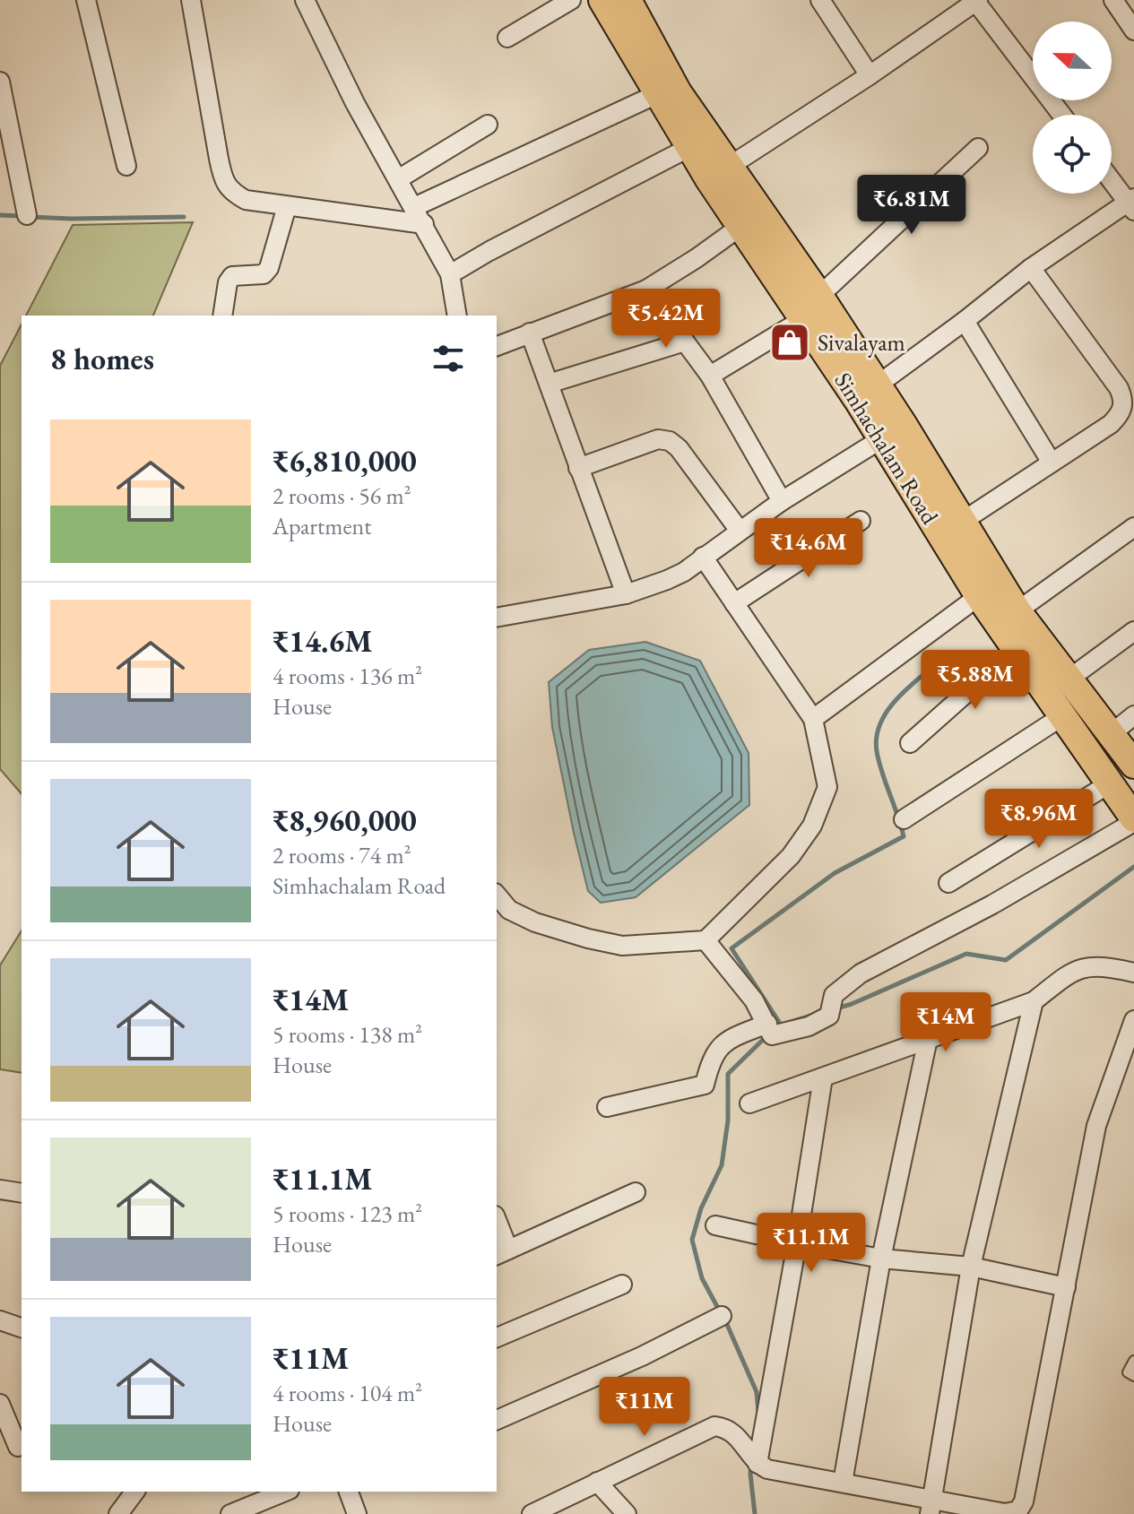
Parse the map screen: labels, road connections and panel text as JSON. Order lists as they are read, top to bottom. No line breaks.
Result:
{"streets":{"main road":["Simhachalam Road"]},"places":{"shop":["Sivalayam"]},"north":"left","page":{"price":["₹6.81M","₹5.42M","₹14.6M","₹5.88M","₹8.96M","₹14M","₹11.1M","₹11M"],"heading":"8 homes","list":[{"name":"₹6,810,000","note":"2 rooms · 56 m² · Apartment"},{"name":"₹14.6M","note":"4 rooms · 136 m² · House"},{"name":"₹8,960,000","note":"2 rooms · 74 m² · Simhachalam Road"},{"name":"₹14M","note":"5 rooms · 138 m² · House"},{"name":"₹11.1M","note":"5 rooms · 123 m² · House"},{"name":"₹11M","note":"4 rooms · 104 m² · House"}]}}
